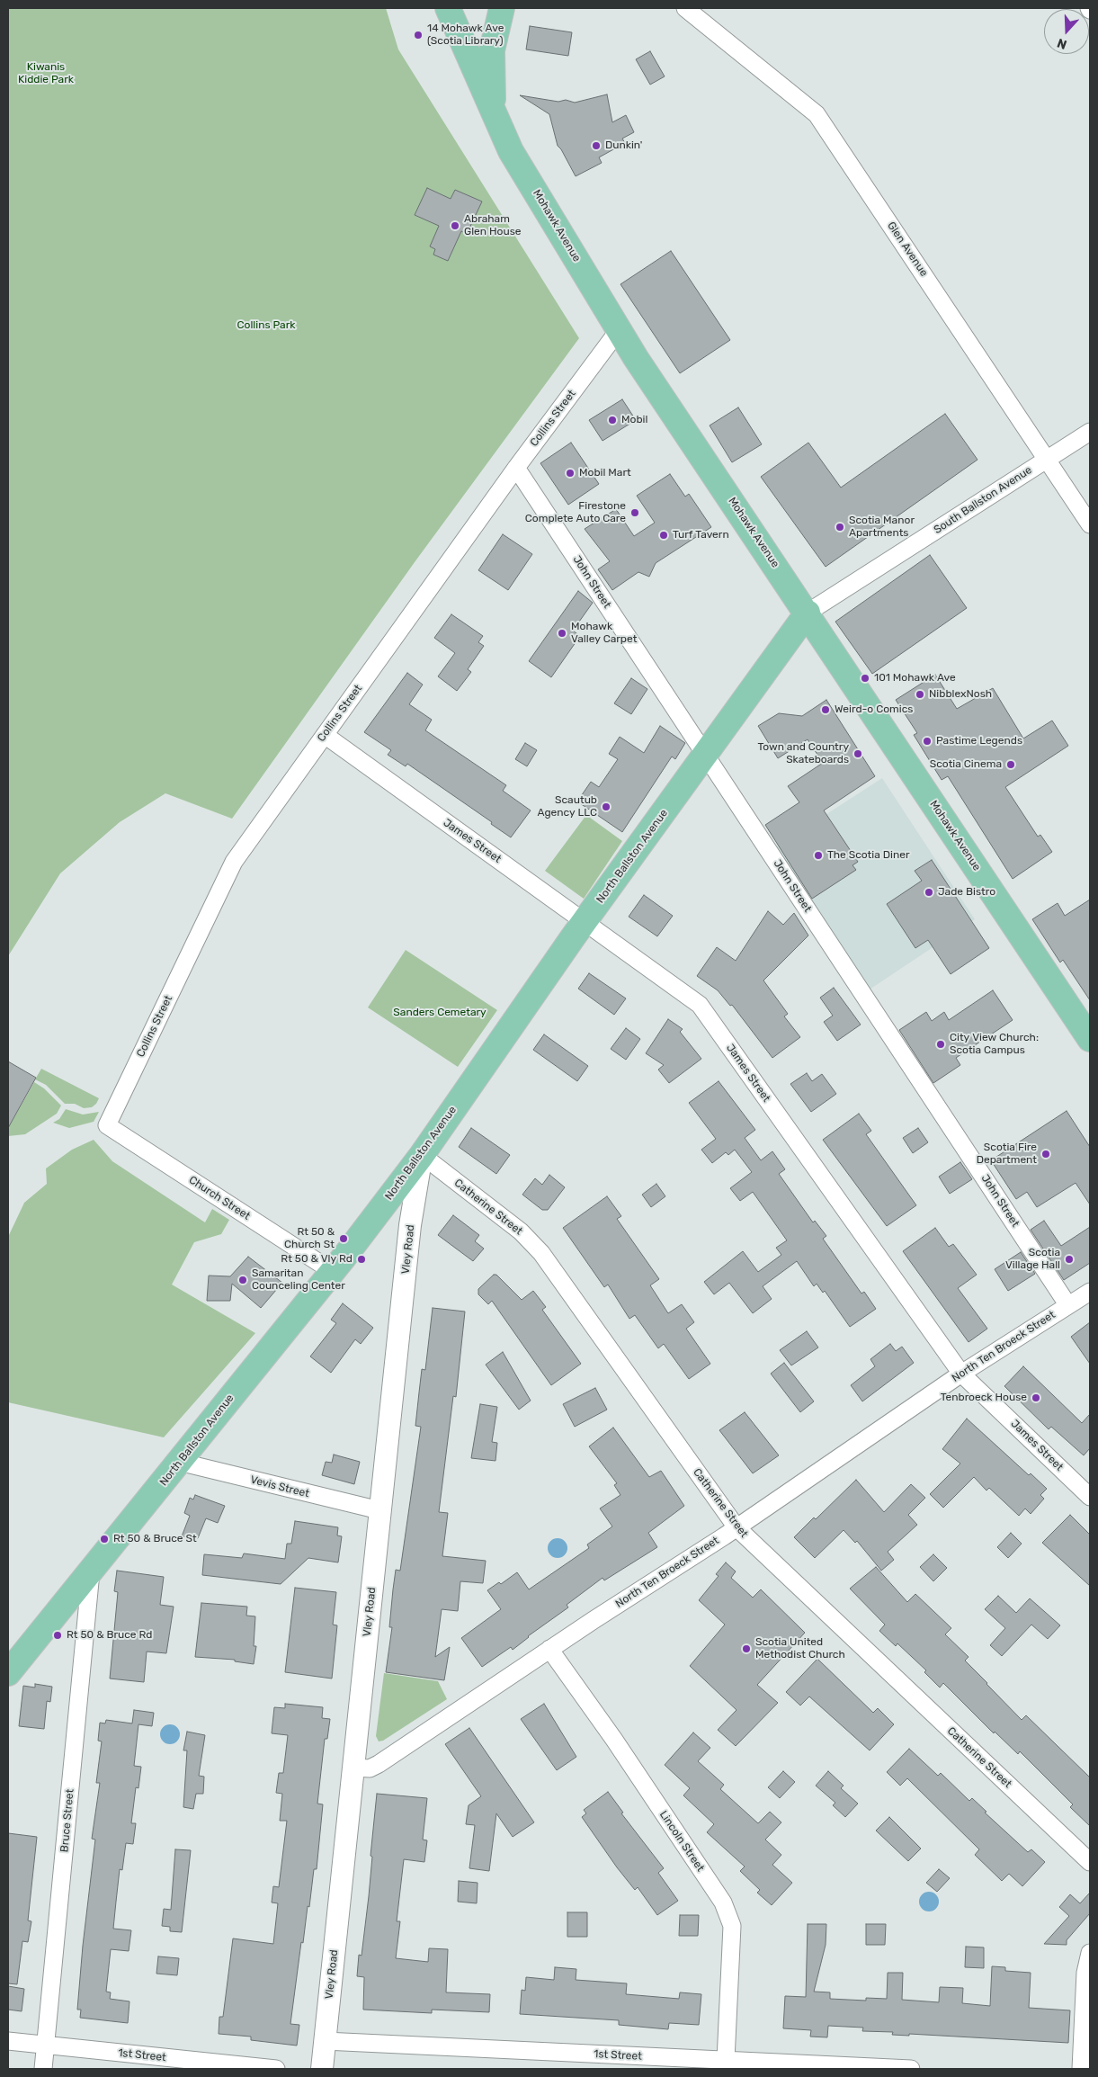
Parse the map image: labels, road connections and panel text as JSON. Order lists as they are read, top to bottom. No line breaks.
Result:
{"streets":{"main road":["Mohawk Avenue","North Ballston Avenue"],"street":["Glen Avenue","Collins Street","South Ballston Avenue","John Street","James Street","Church Street","Catherine Street","Vley Road","North Ten Broeck Street","Vevis Street","Bruce Street","Lincoln Street","1st Street"]},"crossings":[["Mohawk Avenue","Collins Street"],["Mohawk Avenue","South Ballston Avenue"],["Mohawk Avenue","North Ballston Avenue"],["Glen Avenue","South Ballston Avenue"],["Collins Street","John Street"],["Collins Street","James Street"],["Collins Street","Church Street"],["South Ballston Avenue","North Ballston Avenue"],["John Street","North Ballston Avenue"],["John Street","North Ten Broeck Street"],["James Street","North Ballston Avenue"],["James Street","North Ten Broeck Street"],["North Ballston Avenue","Church Street"],["North Ballston Avenue","Catherine Street"],["North Ballston Avenue","Vley Road"],["North Ballston Avenue","Vevis Street"],["North Ballston Avenue","Bruce Street"],["Catherine Street","Vley Road"],["Catherine Street","North Ten Broeck Street"],["Vley Road","North Ten Broeck Street"],["Vley Road","Vevis Street"],["Vley Road","1st Street"],["North Ten Broeck Street","Lincoln Street"],["Bruce Street","1st Street"],["Lincoln Street","1st Street"]],"parks":["Kiwanis Kiddie Park","Collins Park","Sanders Cemetary"],"places":["14 Mohawk Ave (Scotia Library)","Dunkin'","Abraham Glen House","Mobil","Mobil Mart","Firestone Complete Auto Care","Scotia Manor Apartments","Turf Tavern","Mohawk Valley Carpet","101 Mohawk Ave","NibblexNosh","Weird-o Comics","Pastime Legends","Town and Country Skateboards","Scotia Cinema","Scautub Agency LLC","The Scotia Diner","Jade Bistro","City View Church: Scotia Campus","Scotia Fire Department","Rt 50 & Church St","Rt 50 & Vly Rd","Scotia Village Hall","Samaritan Counceling Center","Tenbroeck House","Rt 50 & Bruce St","Rt 50 & Bruce Rd","Scotia United Methodist Church"],"north":"bottom"}
